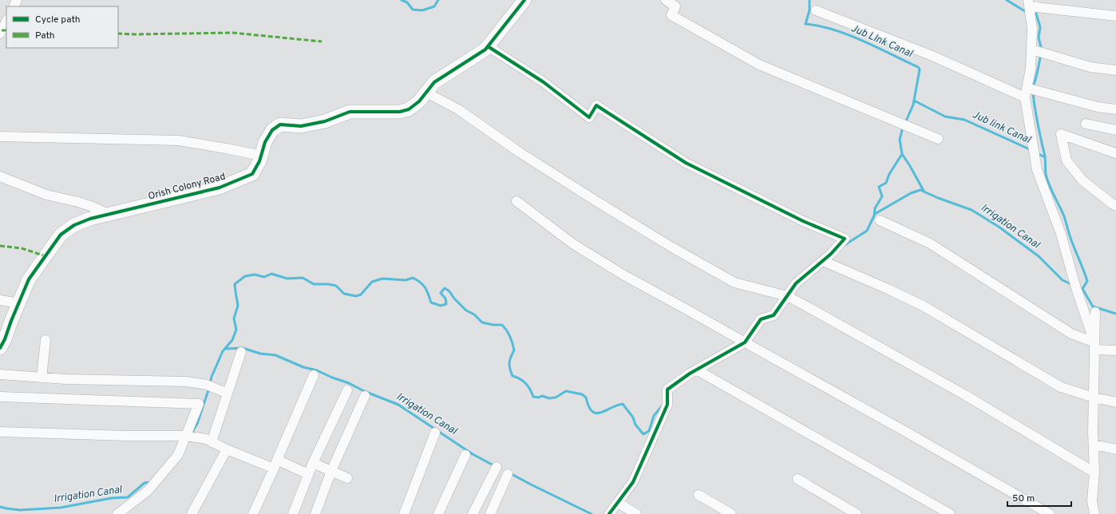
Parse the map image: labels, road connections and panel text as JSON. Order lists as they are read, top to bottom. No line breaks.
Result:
{"streets":{"street":["Orish Colony Road"]},"water":["Jub LInk Canal","Jub link Canal","Irrigation Canal"],"legend":["Cycle path","Path"],"scale_bar":"50 m"}
